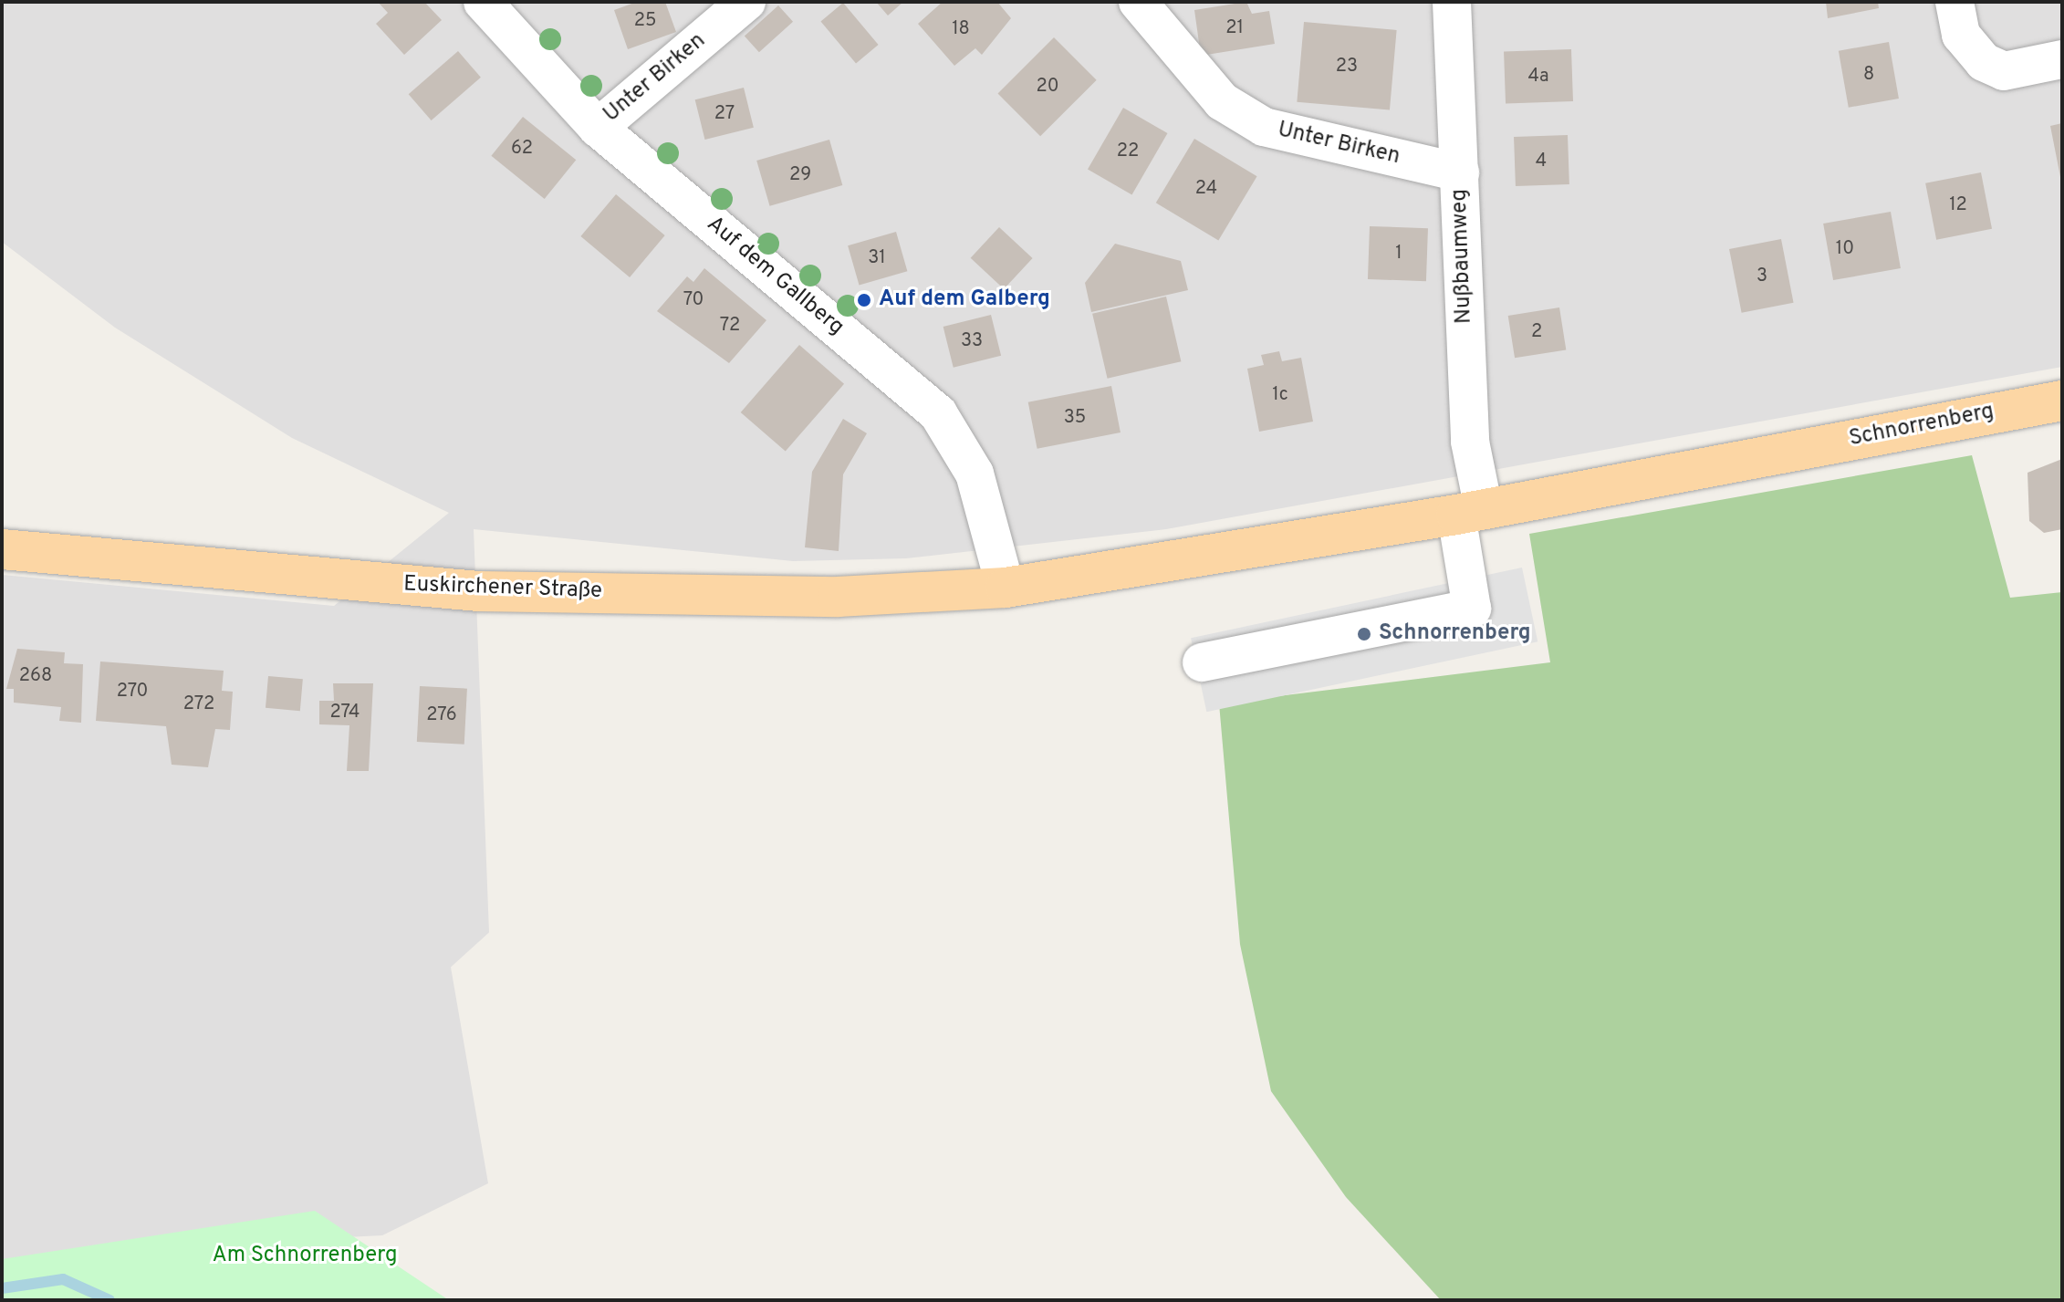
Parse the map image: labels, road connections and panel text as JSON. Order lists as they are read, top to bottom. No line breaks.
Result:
{"streets":{"main road":["Schnorrenberg","Euskirchener Straße"],"street":["Unter Birken","Nußbaumweg","Auf dem Gallberg"]},"crossings":[["Unter Birken","Nußbaumweg"],["Unter Birken","Auf dem Gallberg"],["Nußbaumweg","Schnorrenberg"],["Auf dem Gallberg","Schnorrenberg"],["Auf dem Gallberg","Euskirchener Straße"],["Schnorrenberg","Euskirchener Straße"]],"parks":["Am Schnorrenberg"],"places":["Auf dem Galberg","Schnorrenberg"],"house_numbers":["25","21","18","23","8","4a","20","27","62","22","4","29","24","12","10","1","31","3","70","72","2","33","1c","35","268","270","272","274","276"]}
